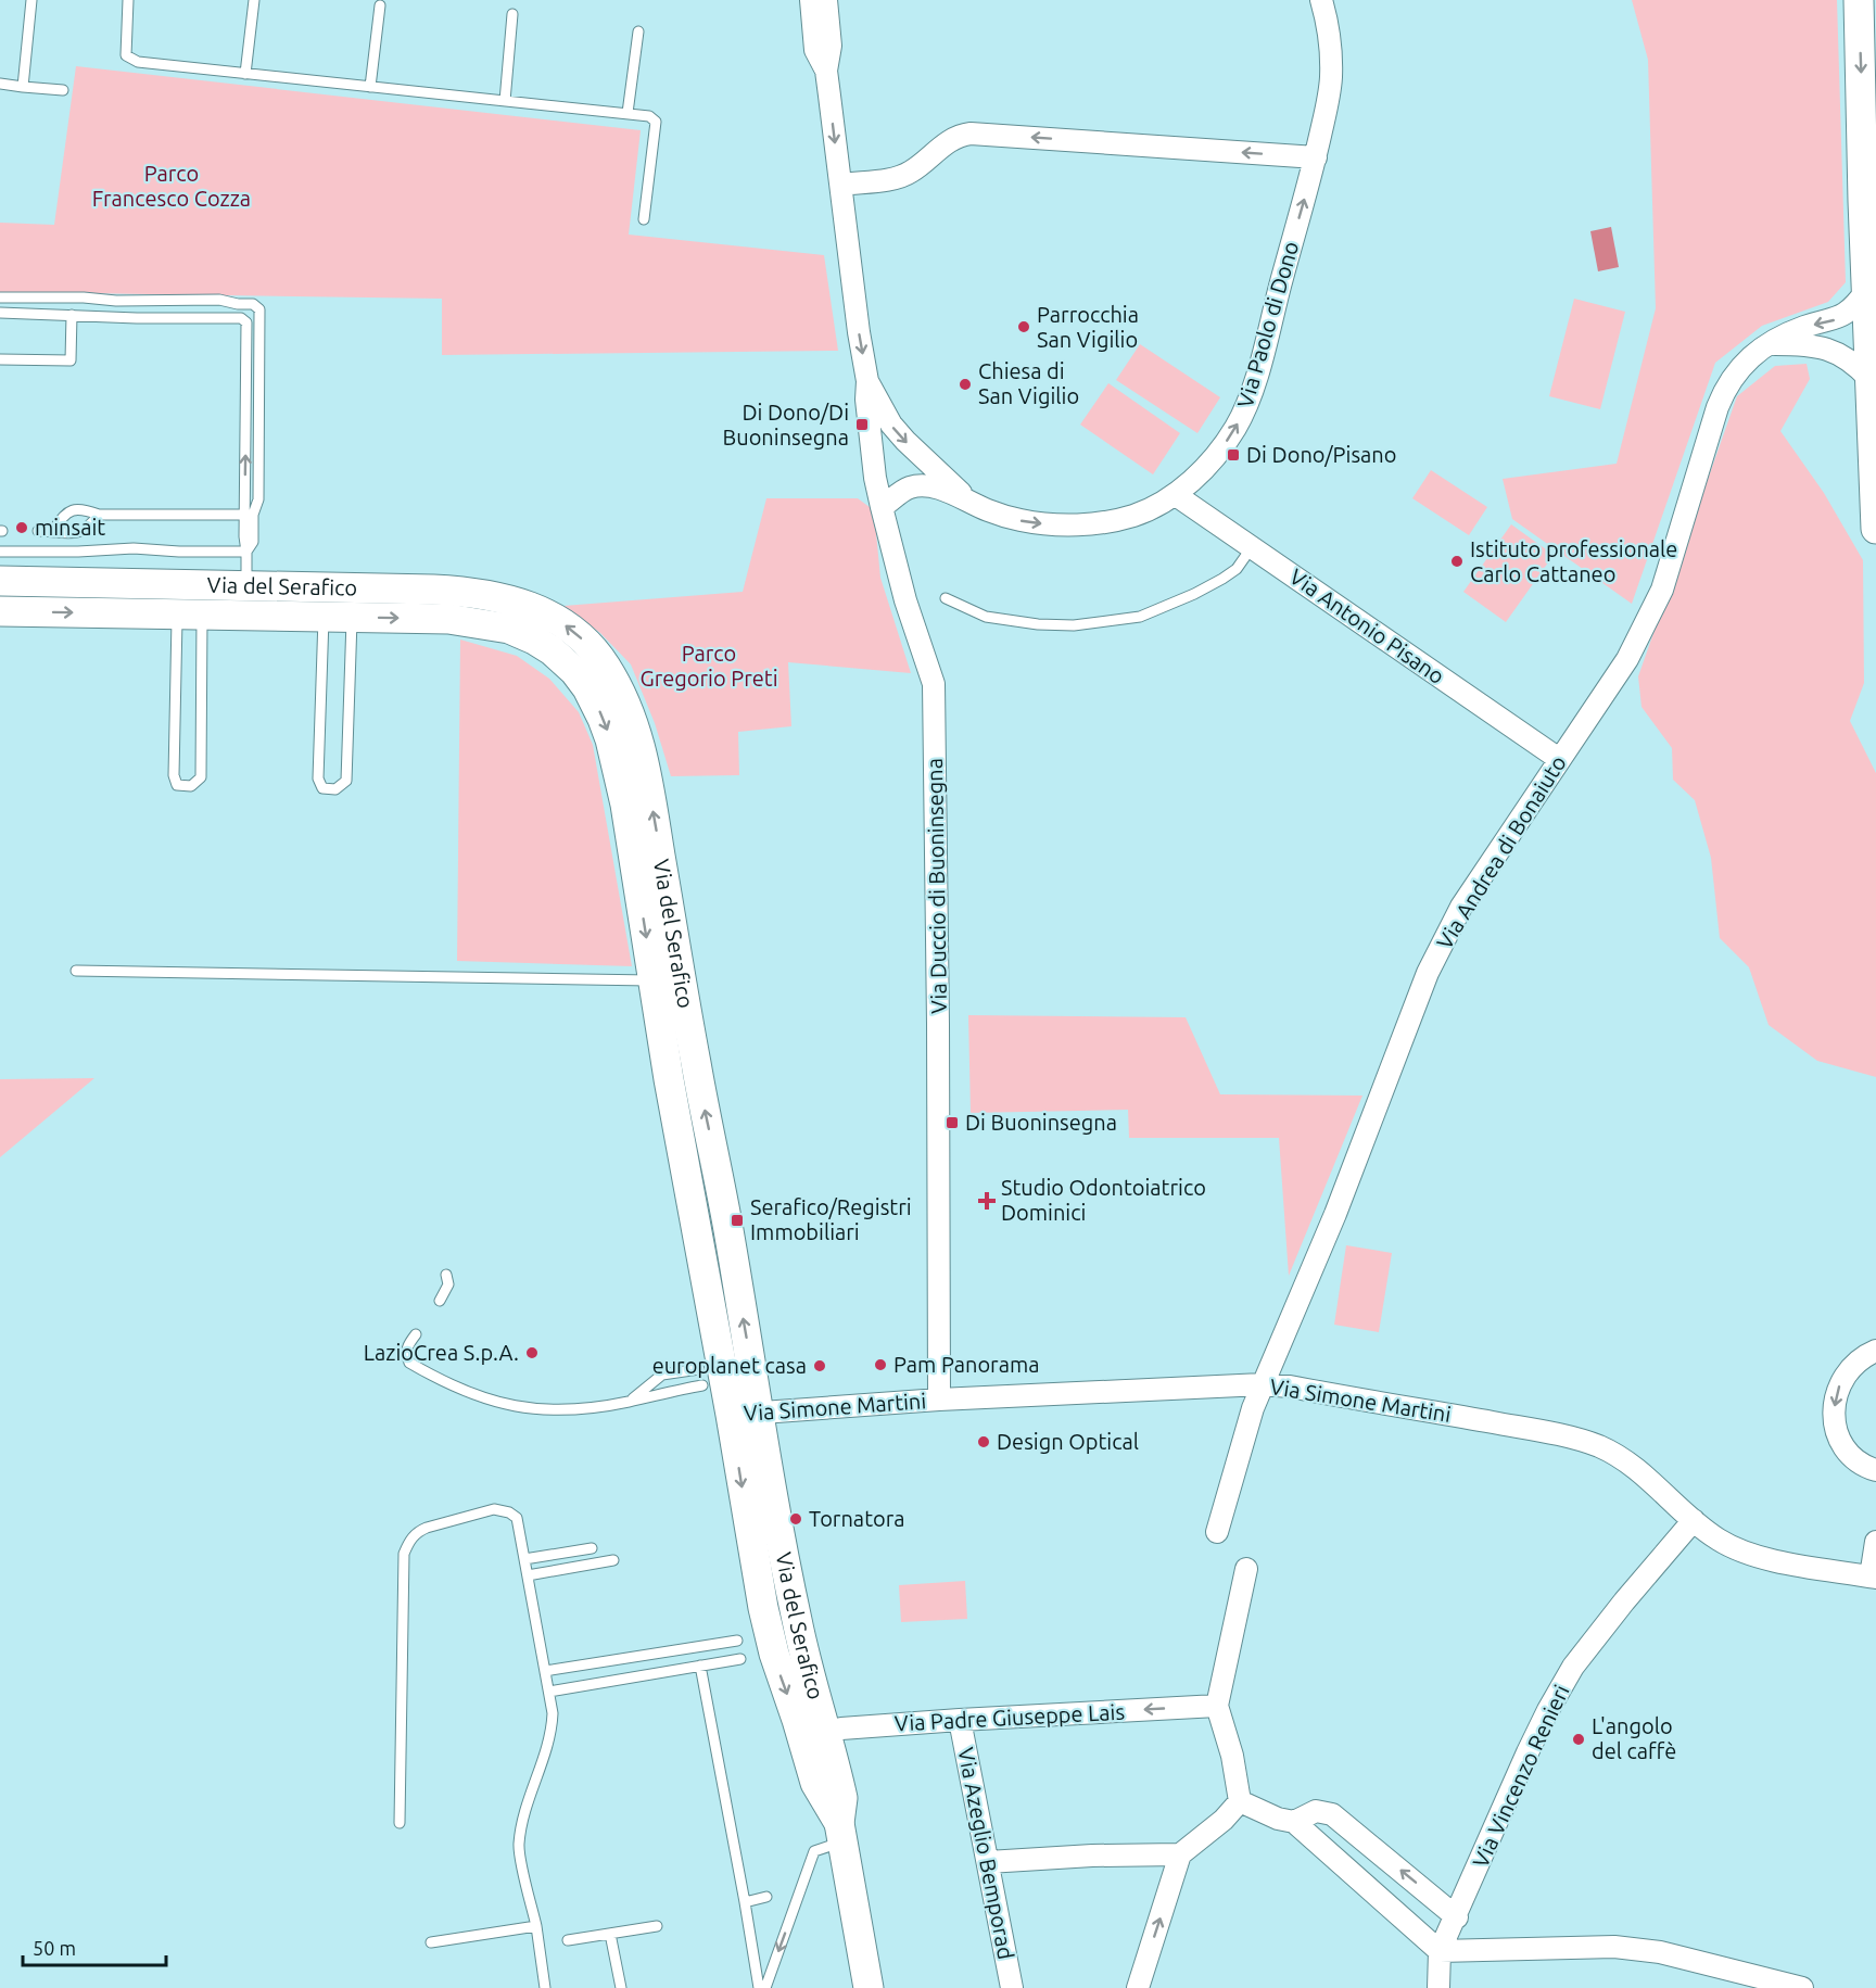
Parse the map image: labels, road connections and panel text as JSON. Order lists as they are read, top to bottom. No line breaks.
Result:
{"streets":{"street":["Via Paolo di Dono","Via del Serafico","Via Antonio Pisano","Via Andrea di Bonaiuto","Via Duccio di Buoninsegna","Via Simone Martini","Via Padre Giuseppe Lais","Via Vincenzo Renieri","Via Azeglio Bemporad"]},"crossings":[["Via Paolo di Dono","Via Antonio Pisano"],["Via Paolo di Dono","Via Duccio di Buoninsegna"],["Via del Serafico","Via Simone Martini"],["Via del Serafico","Via Padre Giuseppe Lais"],["Via Antonio Pisano","Via Andrea di Bonaiuto"],["Via Andrea di Bonaiuto","Via Simone Martini"],["Via Duccio di Buoninsegna","Via Simone Martini"],["Via Simone Martini","Via Vincenzo Renieri"],["Via Padre Giuseppe Lais","Via Azeglio Bemporad"]],"parks":["Parco Francesco Cozza","Parco Gregorio Preti"],"places":{"other":["Parrocchia San Vigilio","Chiesa di San Vigilio","minsait","Istituto professionale Carlo Cattaneo","LazioCrea S.p.A.","Pam Panorama","europlanet casa","Design Optical","Tornatora","L'angolo del caffè"],"transit":["Di Dono/Di Buoninsegna","Di Dono/Pisano","Di Buoninsegna","Serafico/Registri Immobiliari"],"health":["Studio Odontoiatrico Dominici"]},"scale_bar":"50 m"}
